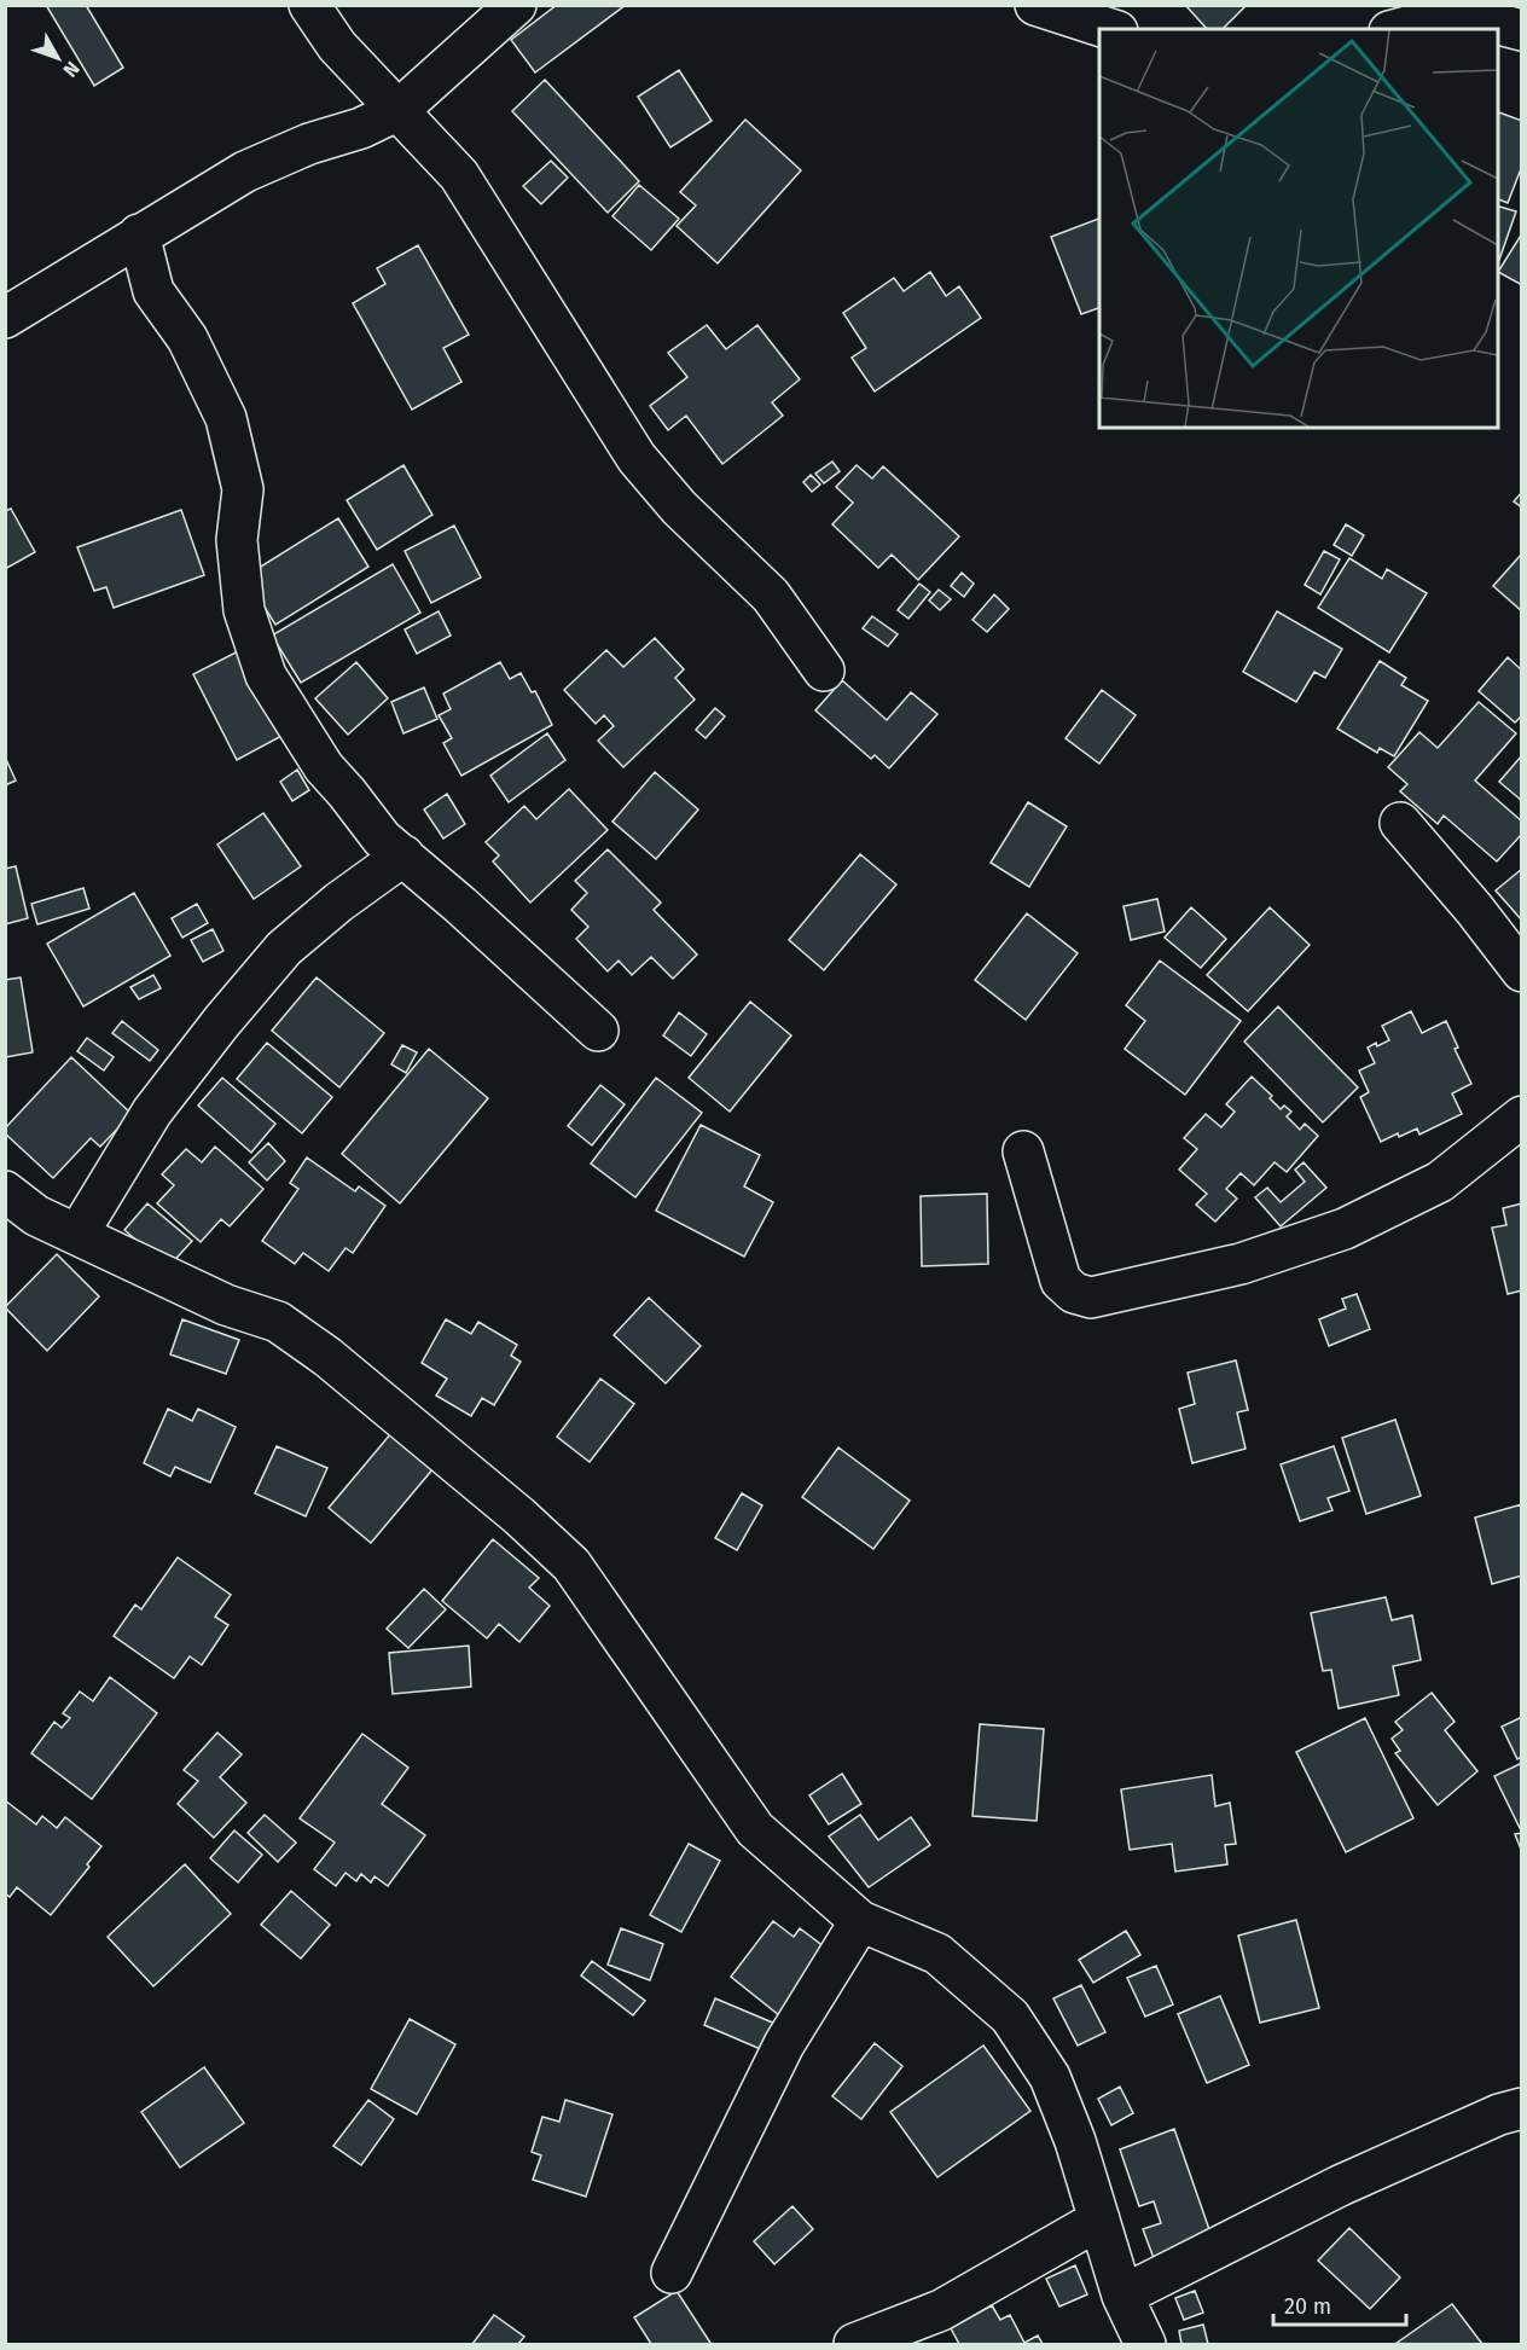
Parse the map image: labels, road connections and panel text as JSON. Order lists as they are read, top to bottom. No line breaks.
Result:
{"scale_bar":"20 m","north":"bottom right"}
